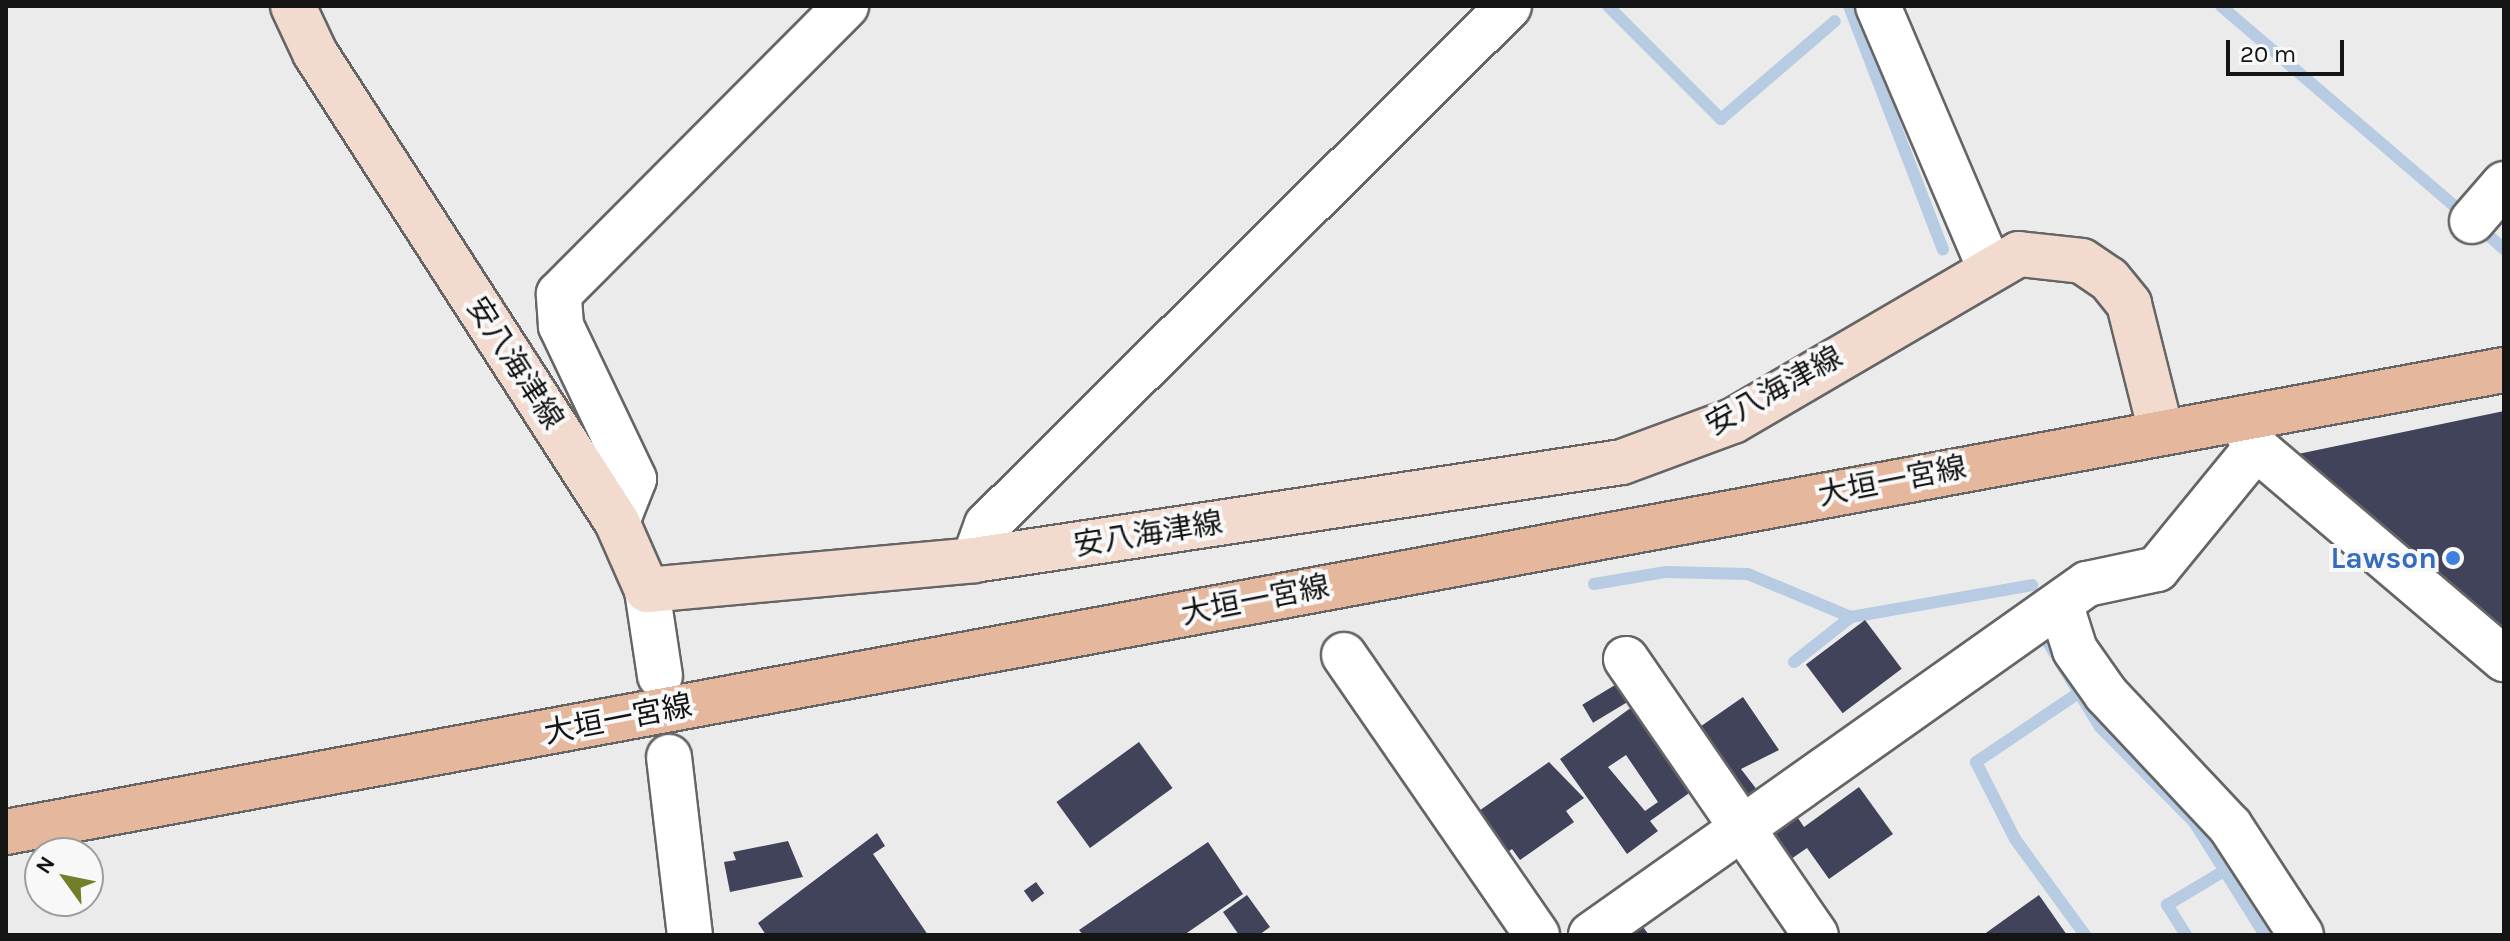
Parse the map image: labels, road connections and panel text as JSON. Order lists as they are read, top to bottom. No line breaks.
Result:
{"streets":{"main road":["安八海津線","大垣一宮線"]},"crossings":[["安八海津線","大垣一宮線"]],"places":["Lawson"],"scale_bar":"20 m","north":"top left"}
